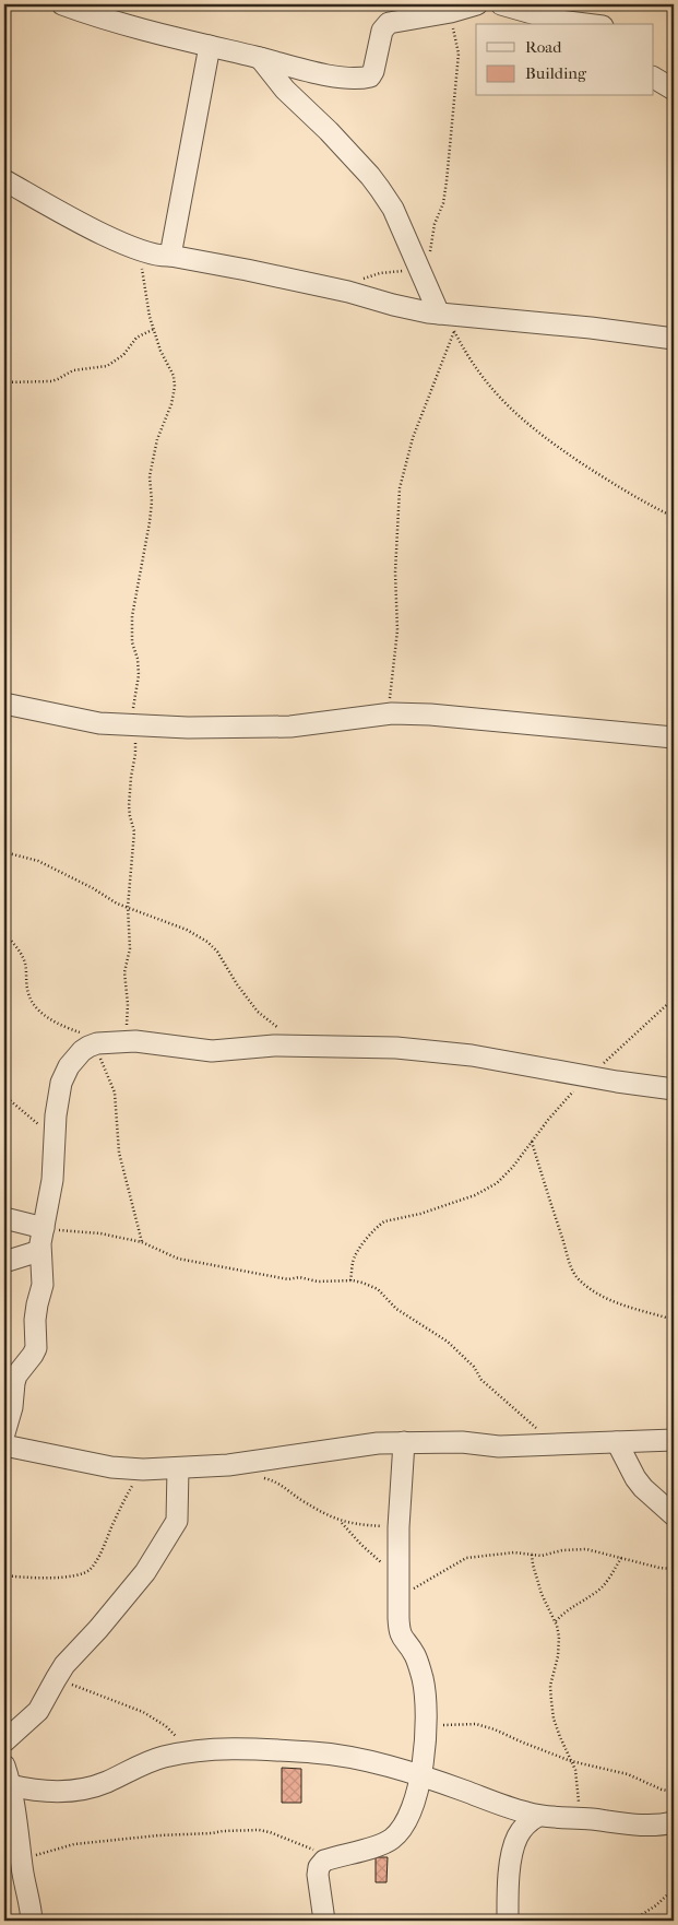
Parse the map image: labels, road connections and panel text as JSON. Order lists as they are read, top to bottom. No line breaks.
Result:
{"legend":["Road","Building"]}
